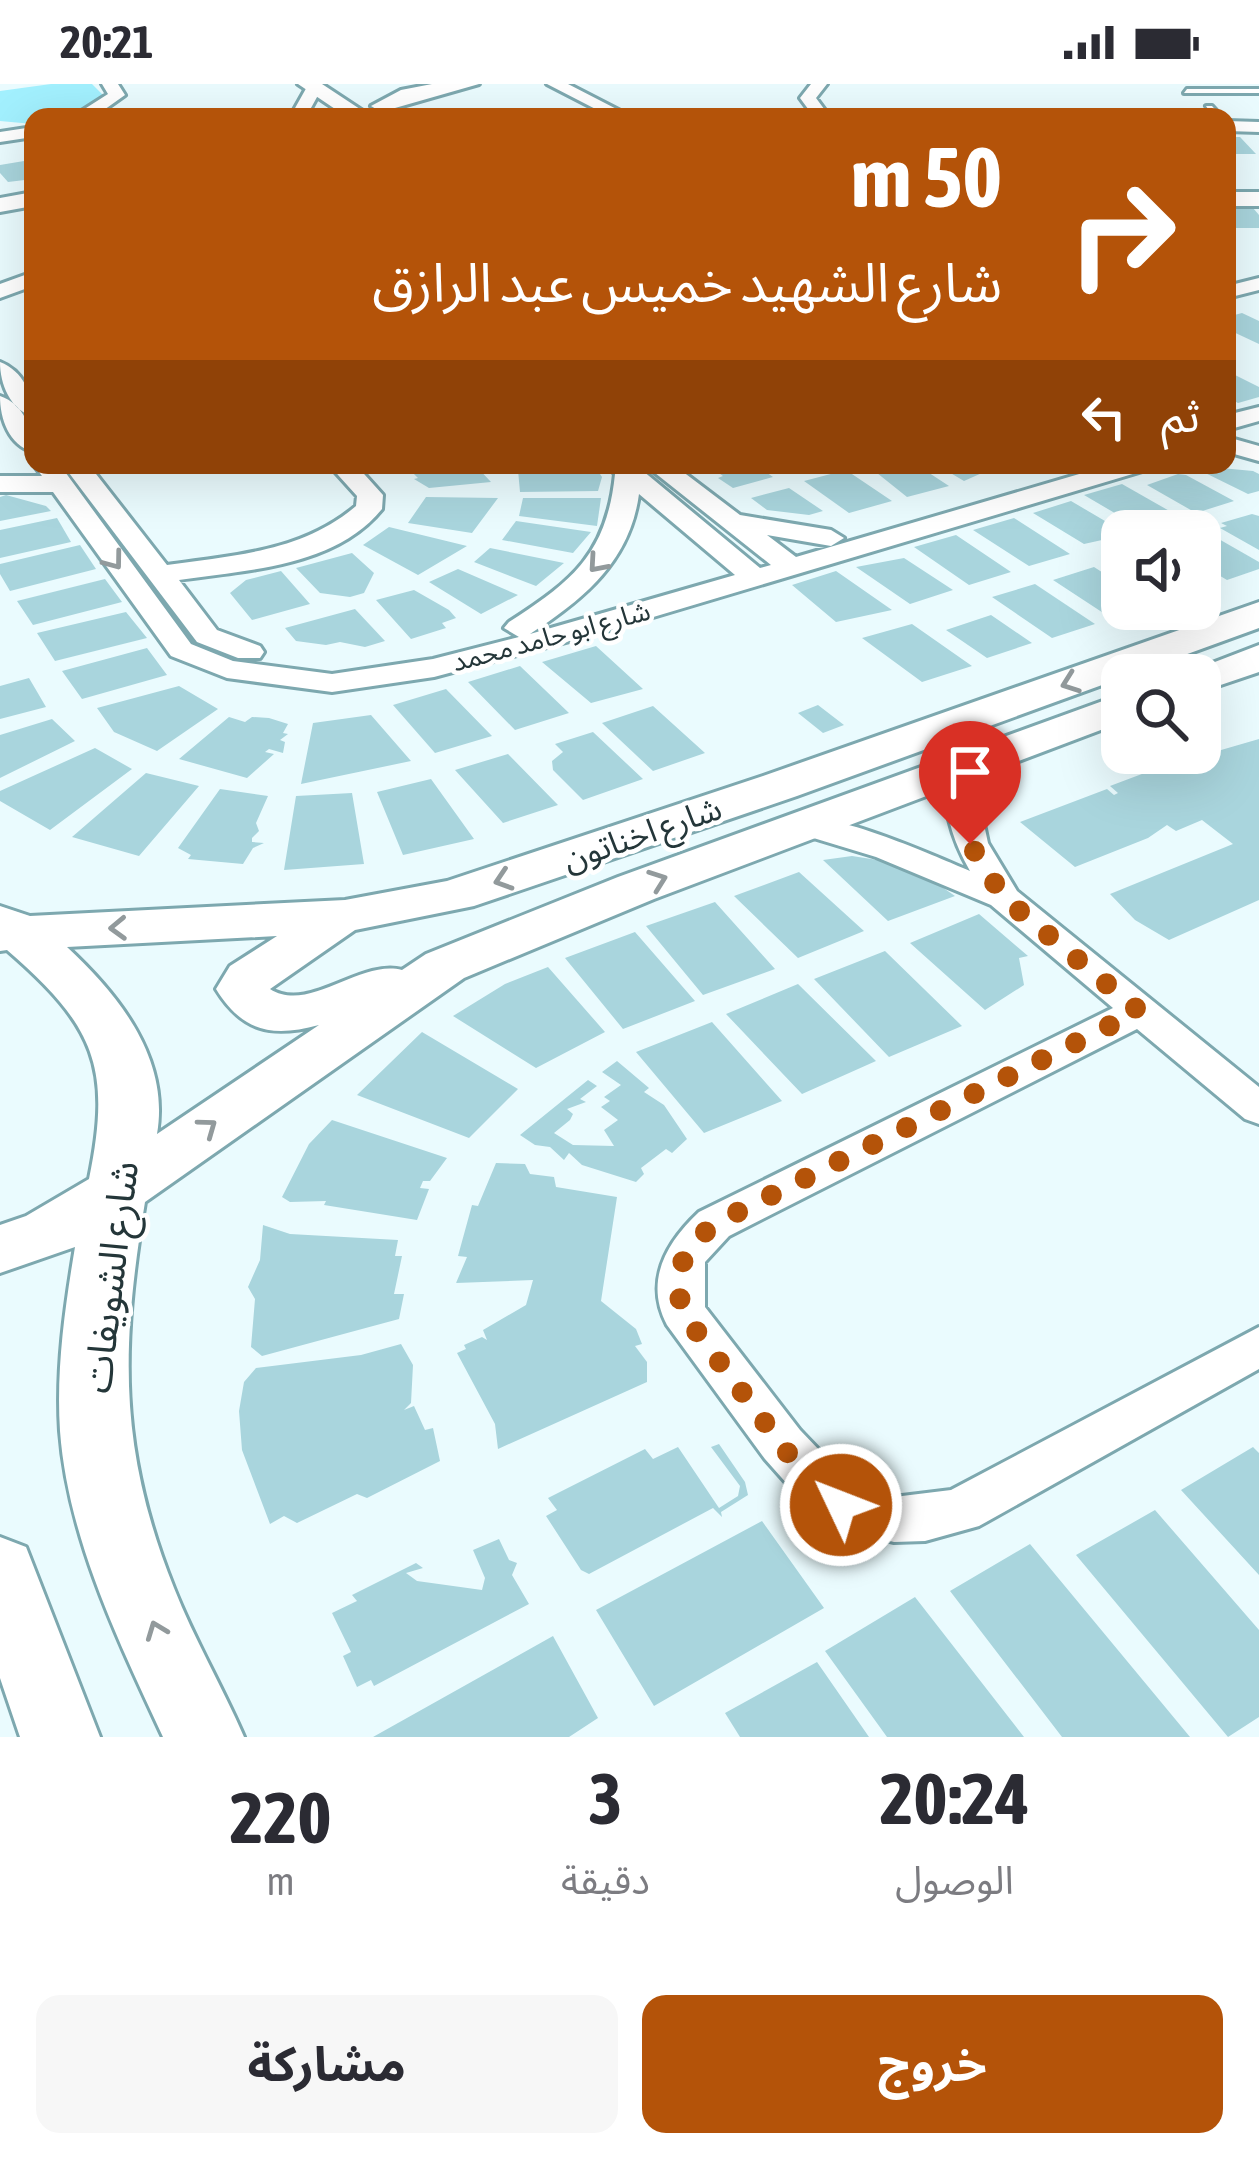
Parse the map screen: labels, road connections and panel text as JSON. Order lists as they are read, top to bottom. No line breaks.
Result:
{"streets":{"main road":["شارع اخناتون","شارع الشويفات"],"street":["شارع ابو حامد محمد"]},"crossings":[["شارع اخناتون","شارع الشويفات"]],"page":{"status":"20:21","turn":["50 m","شارع الشهيد خميس عبد الرازق"],"then":"ثم","eta":["20:24","الوصول","3","دقيقة","220","m"],"buttons":["خروج","مشاركة"]}}
